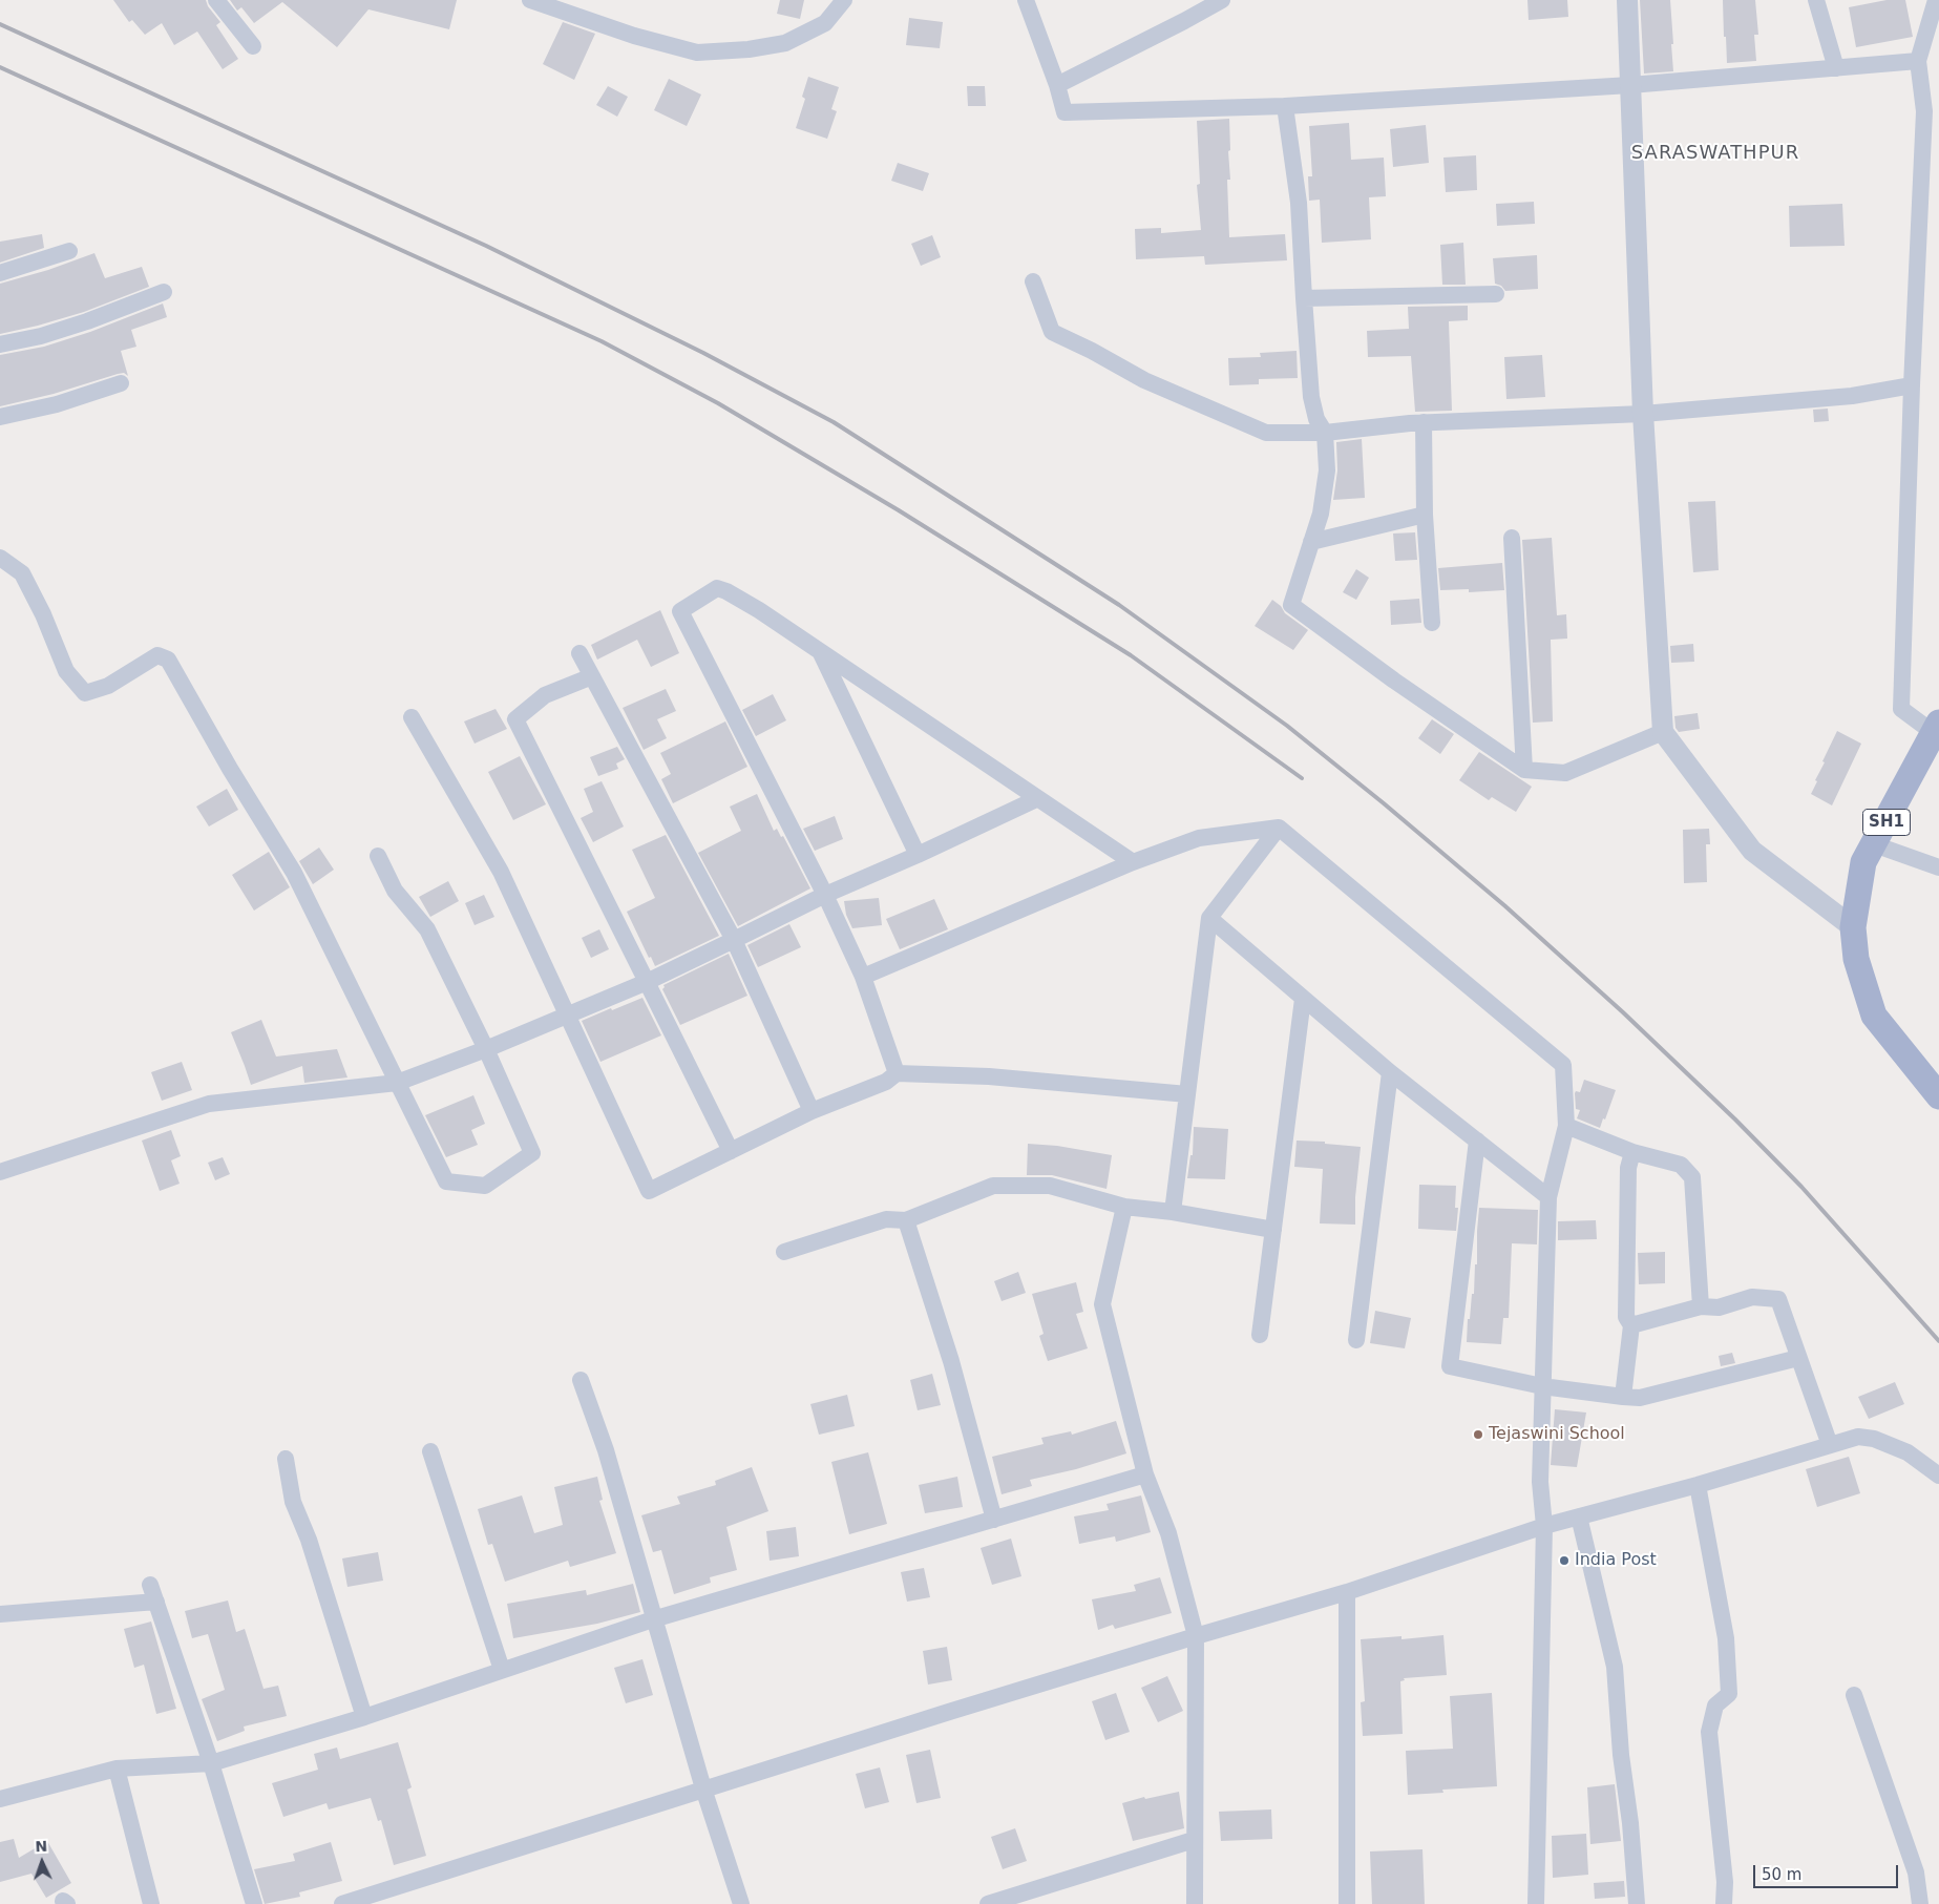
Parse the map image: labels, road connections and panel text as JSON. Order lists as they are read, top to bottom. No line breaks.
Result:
{"streets":{"main road":["SH1"]},"districts":["SARASWATHPUR"],"places":["Tejaswini School","India Post"],"scale_bar":"50 m","north":"top"}
